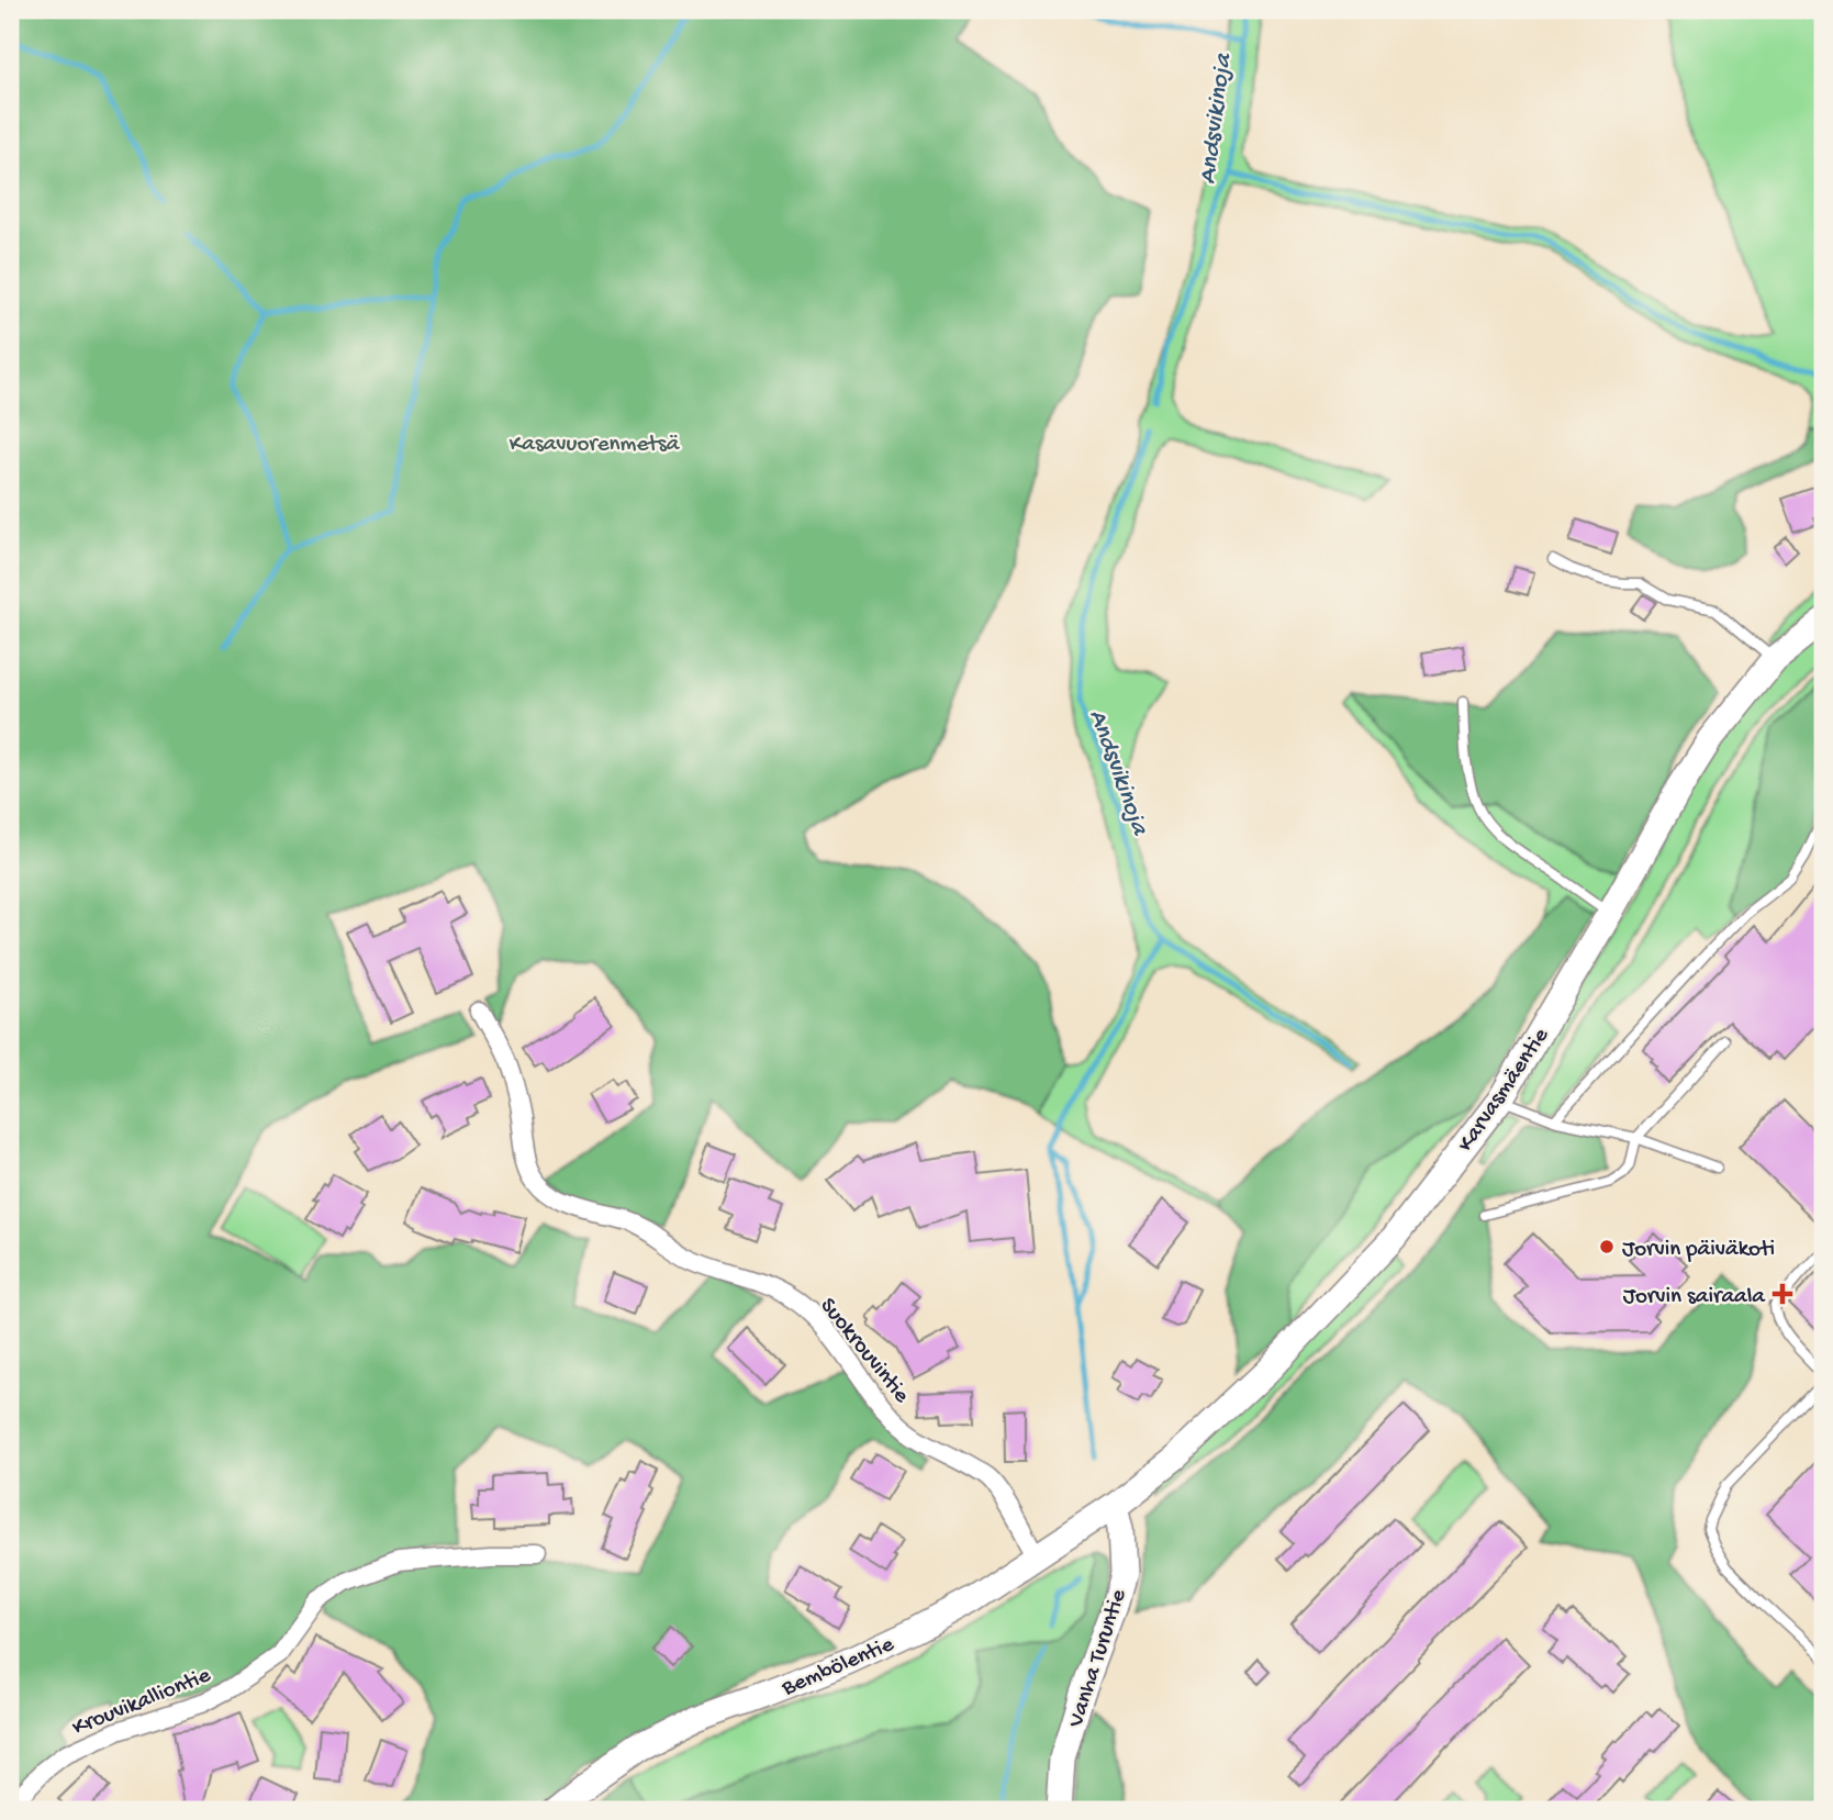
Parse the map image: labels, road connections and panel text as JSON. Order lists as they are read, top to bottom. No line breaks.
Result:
{"streets":{"main road":["Karvasmäentie","Vanha Turuntie","Bembölentie"],"street":["Suokrouvintie","Krouvikalliontie"]},"crossings":[["Karvasmäentie","Vanha Turuntie"],["Karvasmäentie","Bembölentie"],["Suokrouvintie","Bembölentie"],["Vanha Turuntie","Bembölentie"]],"water":["Andsvikinoja"],"parks":["Kasavuorenmetsä"],"places":{"other":["Jorvin päiväkoti"],"health":["Jorvin sairaala"]}}
